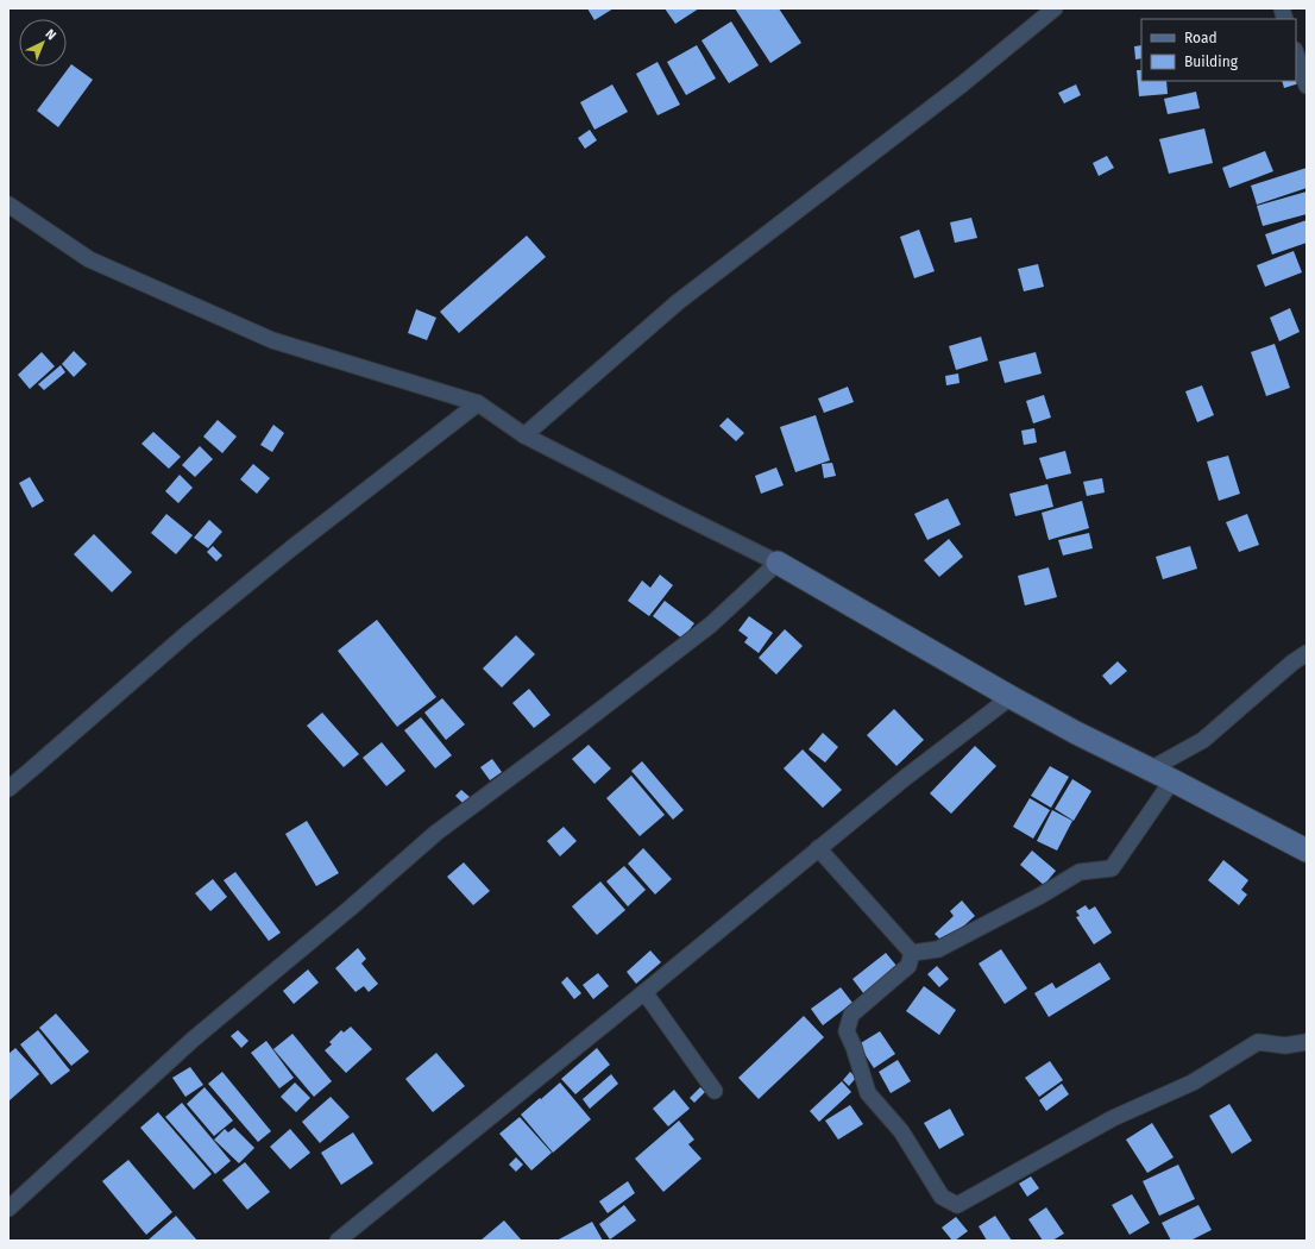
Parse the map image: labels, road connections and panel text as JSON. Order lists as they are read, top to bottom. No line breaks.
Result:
{"legend":["Road","Building"],"north":"top right"}
